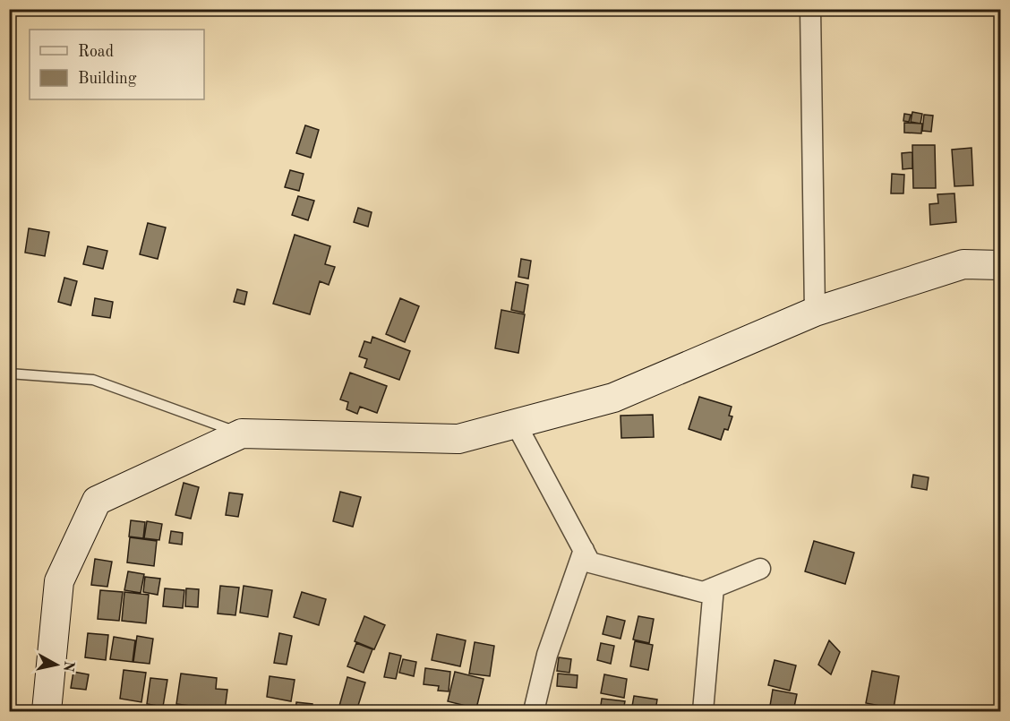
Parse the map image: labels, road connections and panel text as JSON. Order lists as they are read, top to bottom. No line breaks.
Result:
{"legend":["Road","Building"],"north":"right"}
